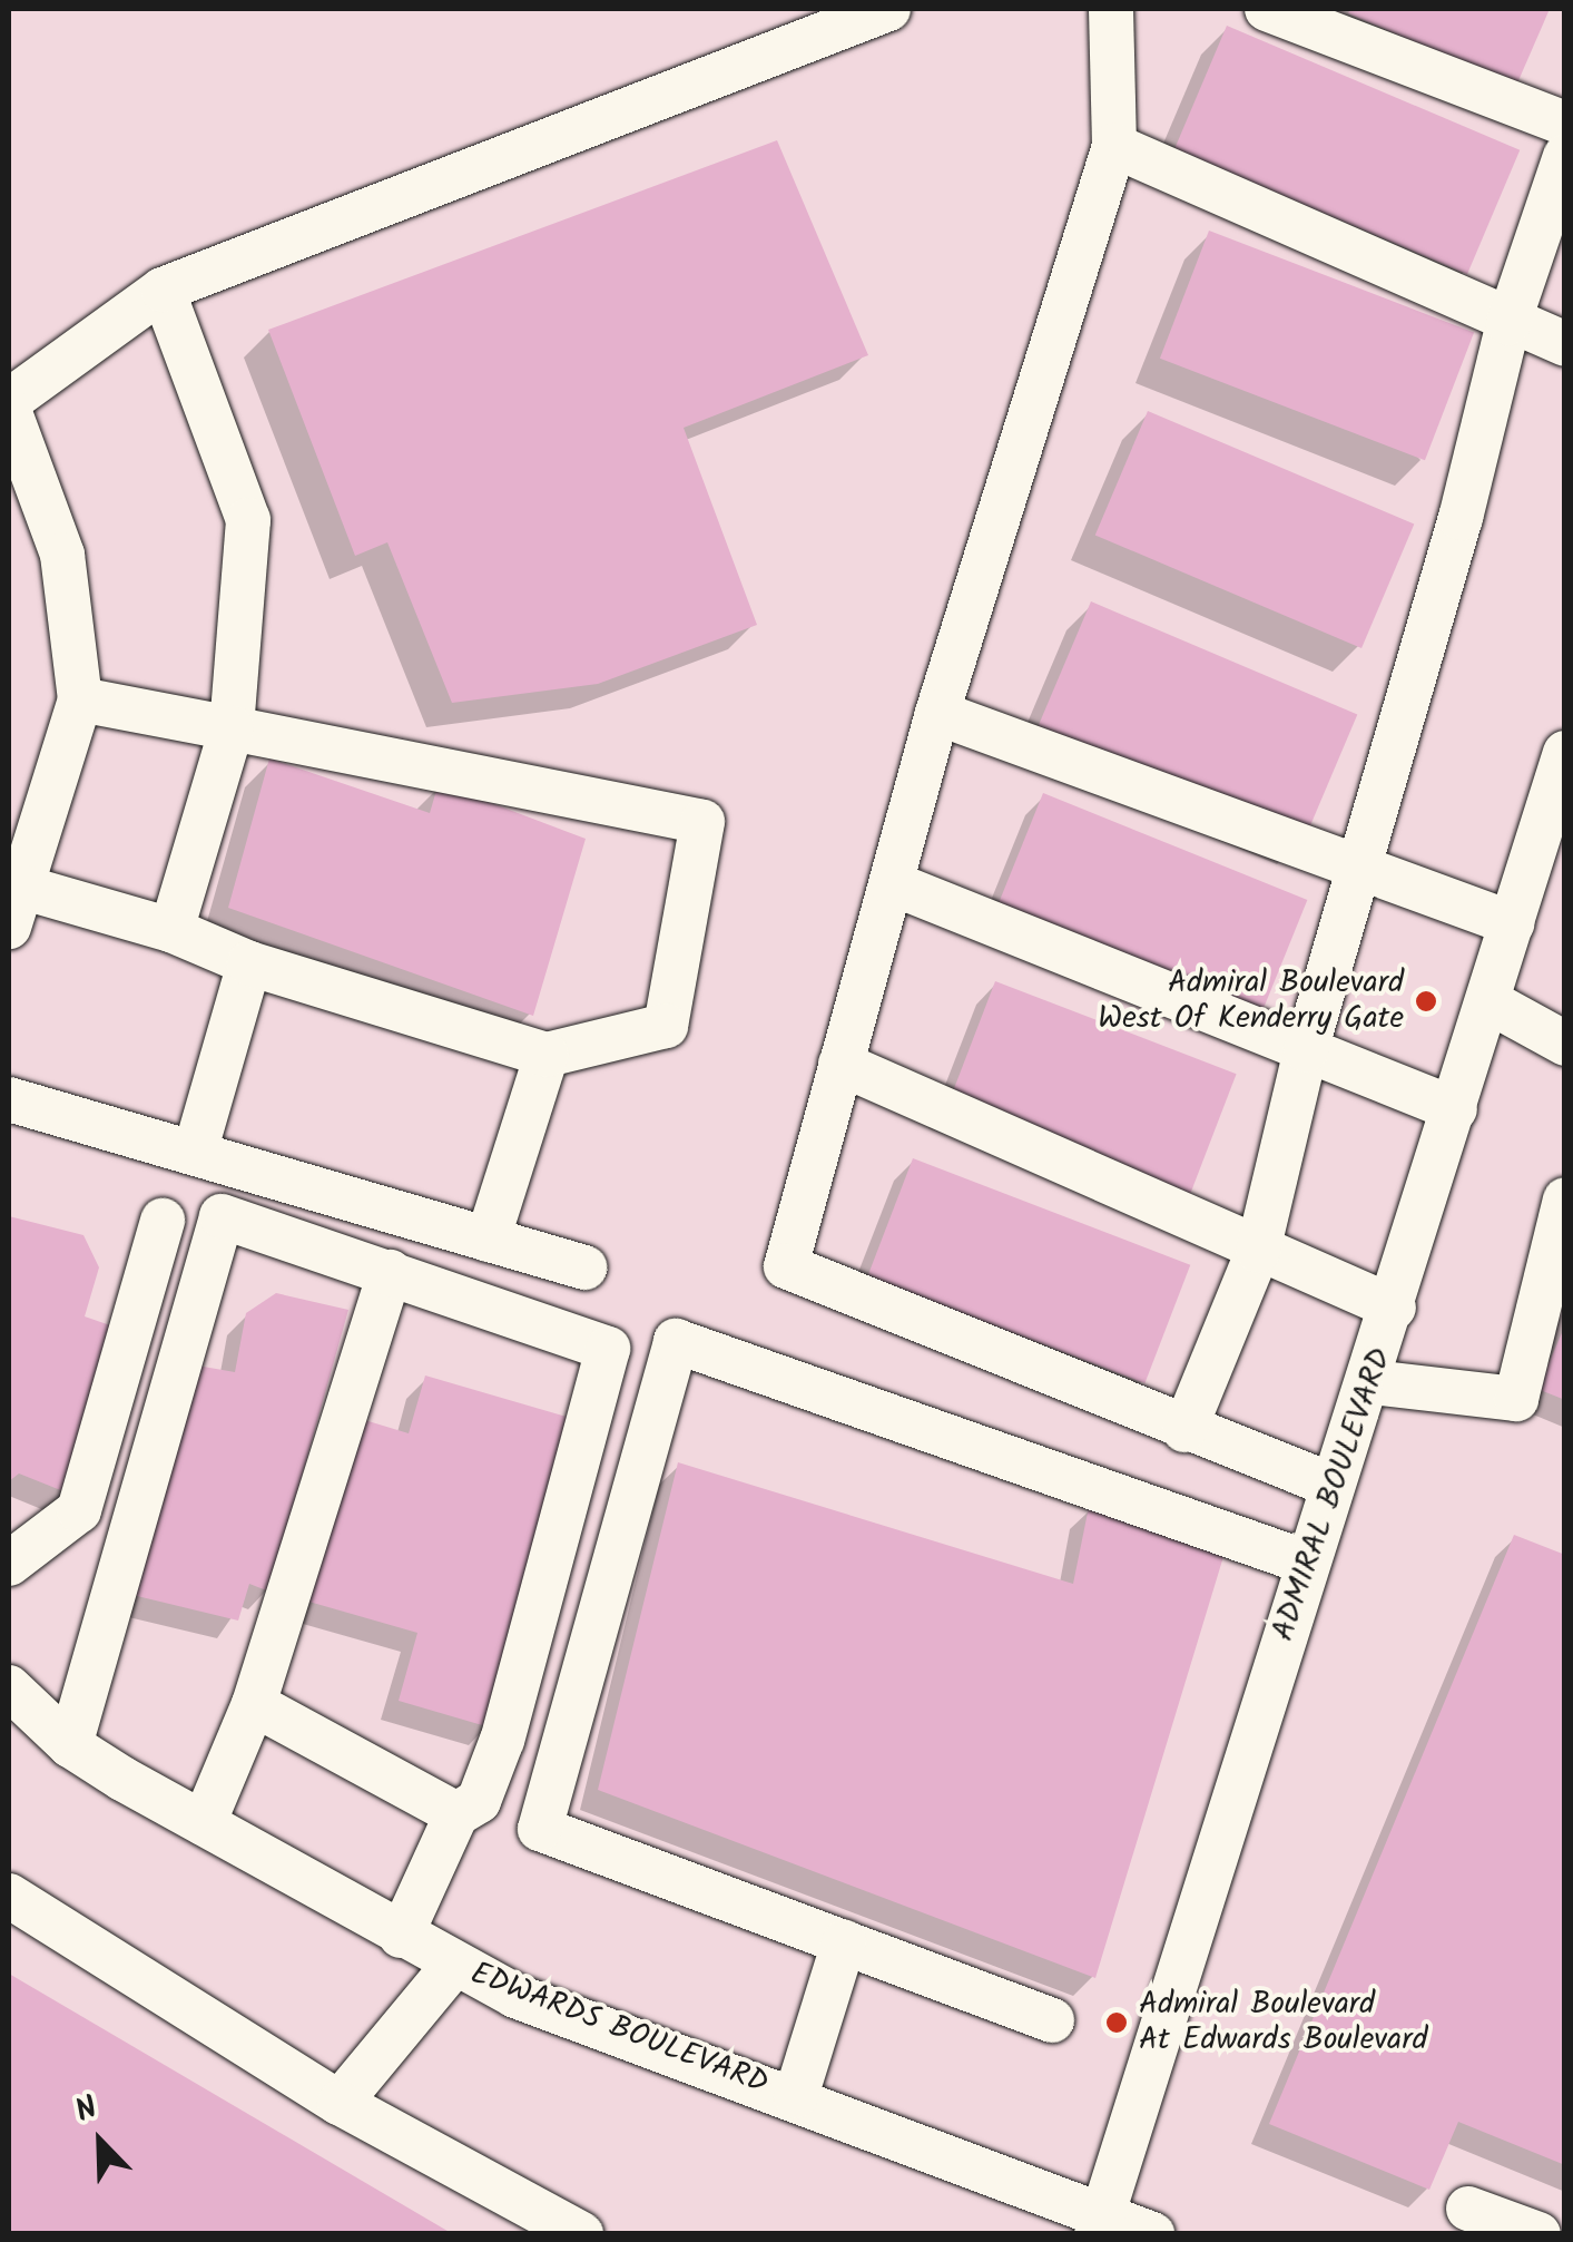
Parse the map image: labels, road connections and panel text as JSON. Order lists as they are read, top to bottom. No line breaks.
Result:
{"streets":{"street":["ADMIRAL BOULEVARD","EDWARDS BOULEVARD"]},"crossings":[["ADMIRAL BOULEVARD","EDWARDS BOULEVARD"]],"places":["Admiral Boulevard West Of Kenderry Gate","Admiral Boulevard At Edwards Boulevard"],"north":"top left"}
